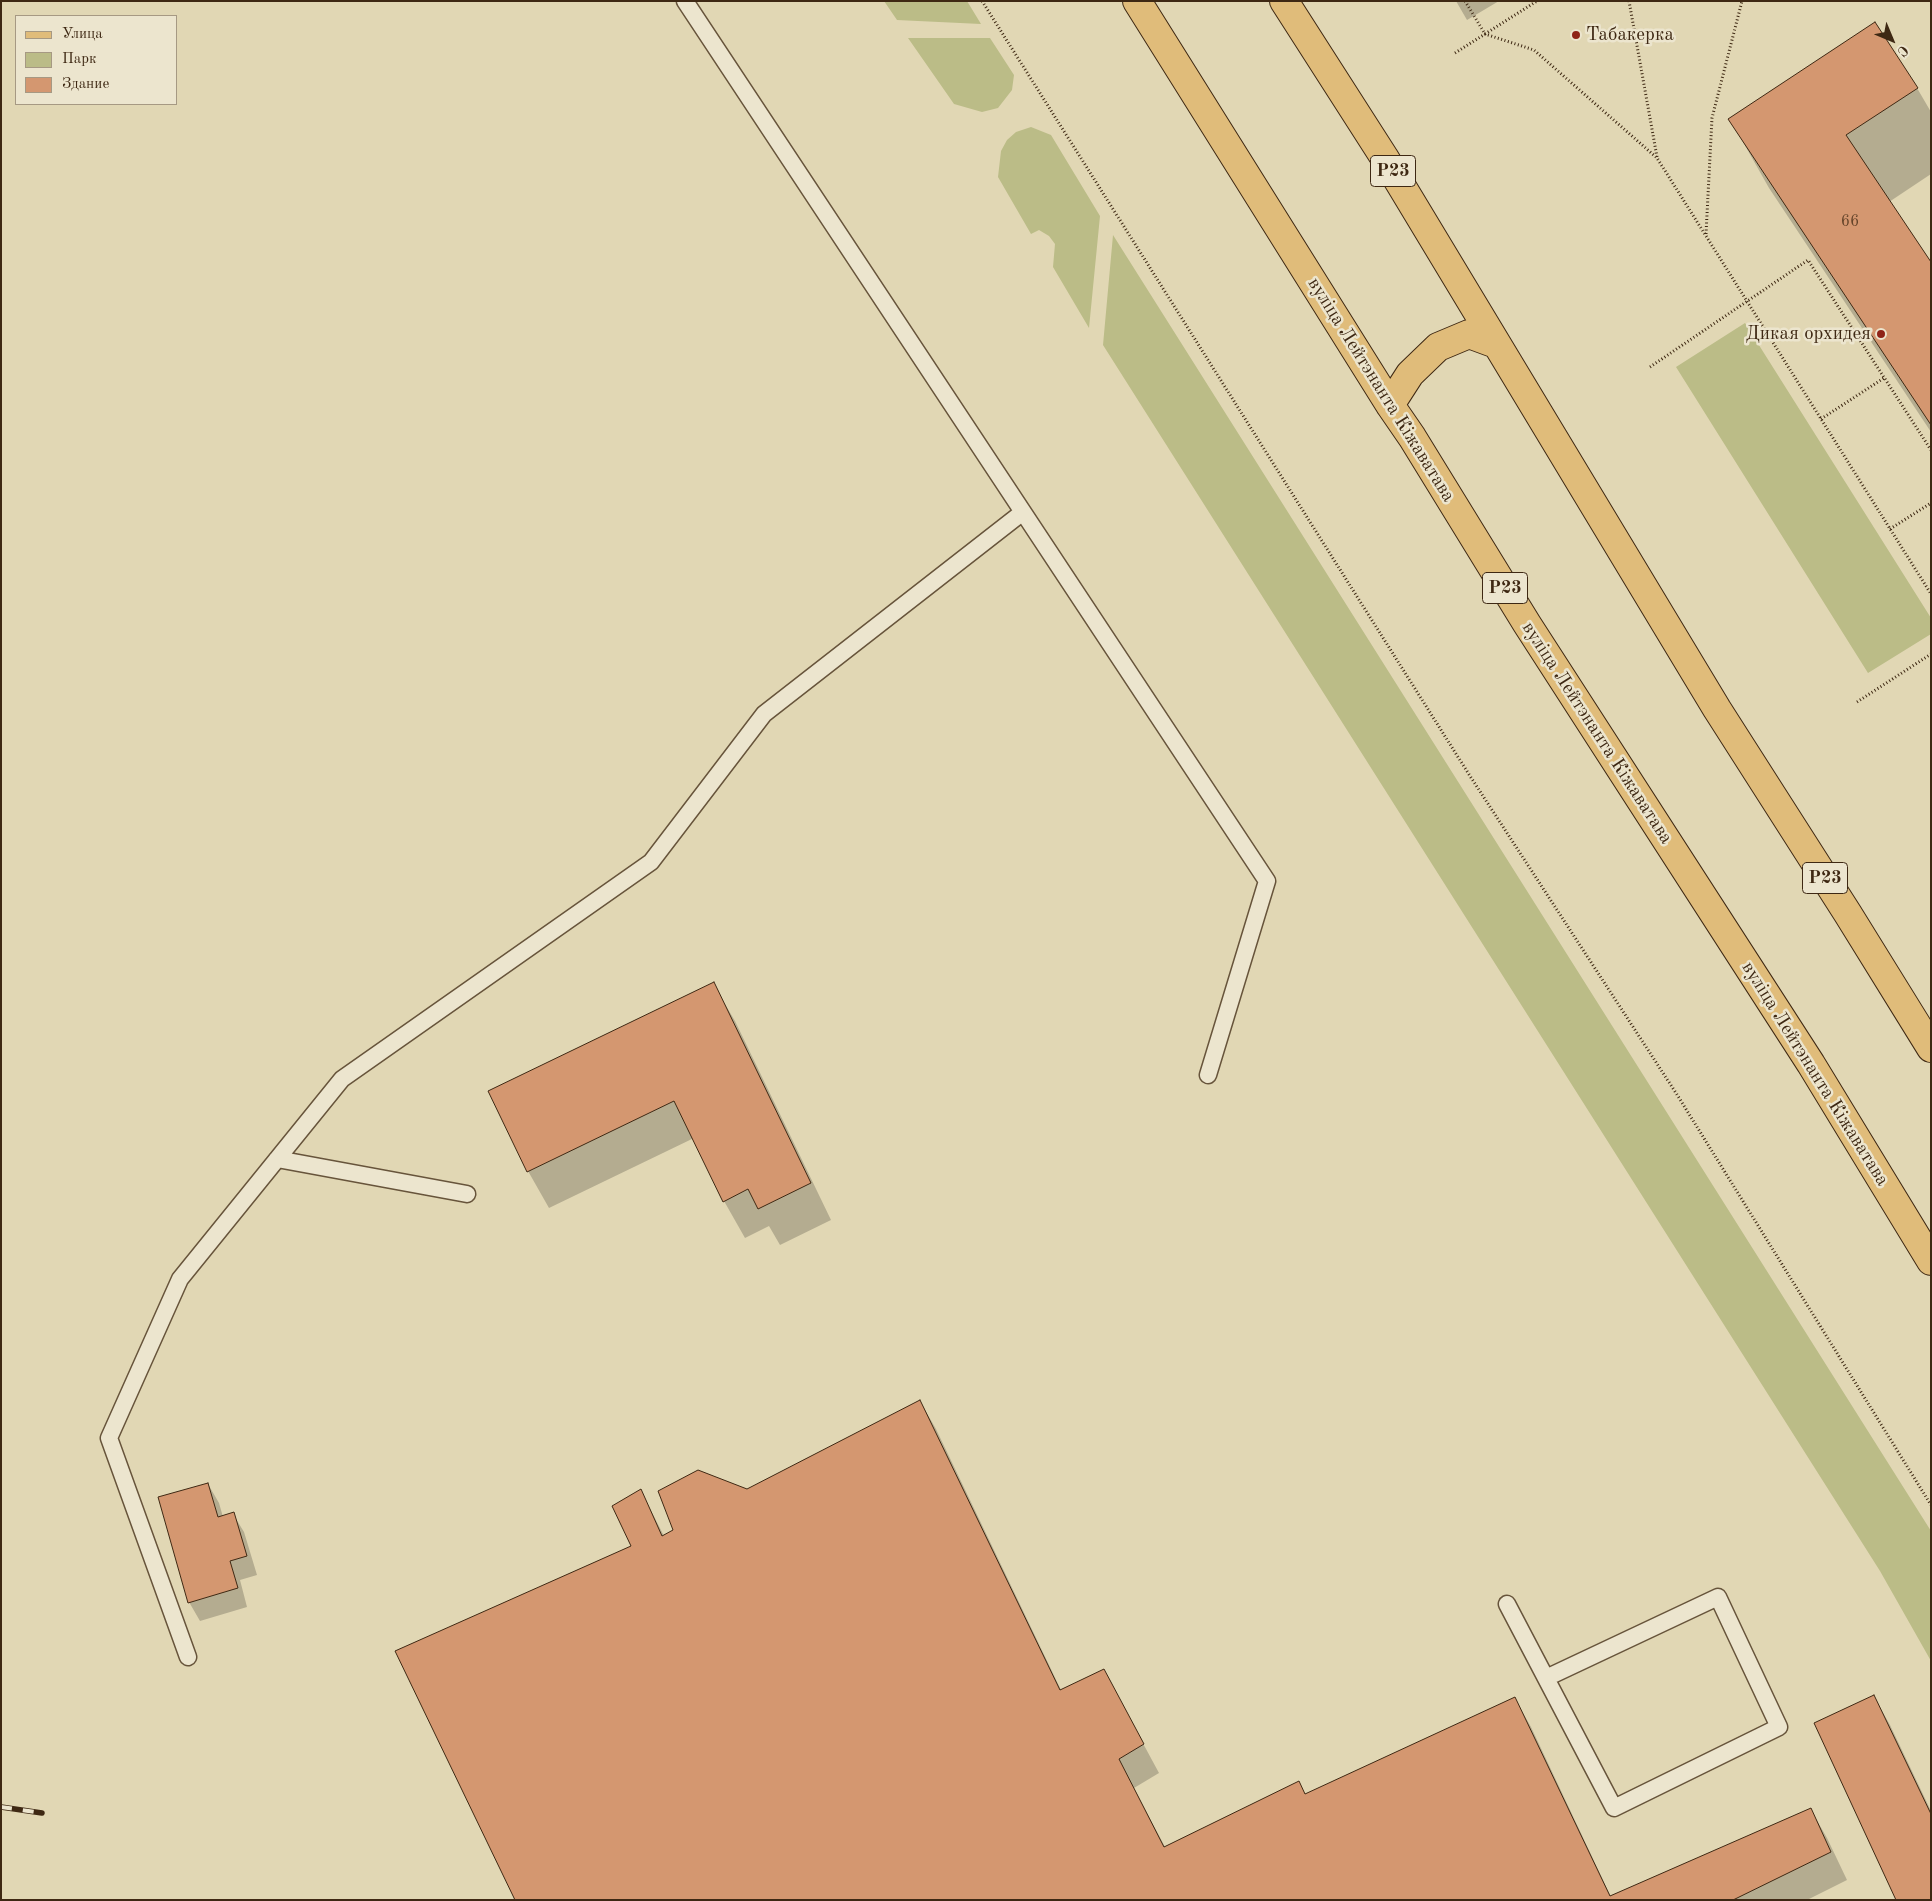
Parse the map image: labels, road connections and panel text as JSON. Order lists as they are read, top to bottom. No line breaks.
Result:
{"streets":{"main road":["Р23","вуліца Лейтэнанта Кіжаватава"]},"places":["Табакерка","Дикая орхидея"],"house_numbers":["66"],"legend":["Улица","Парк","Здание"],"north":"bottom right"}
